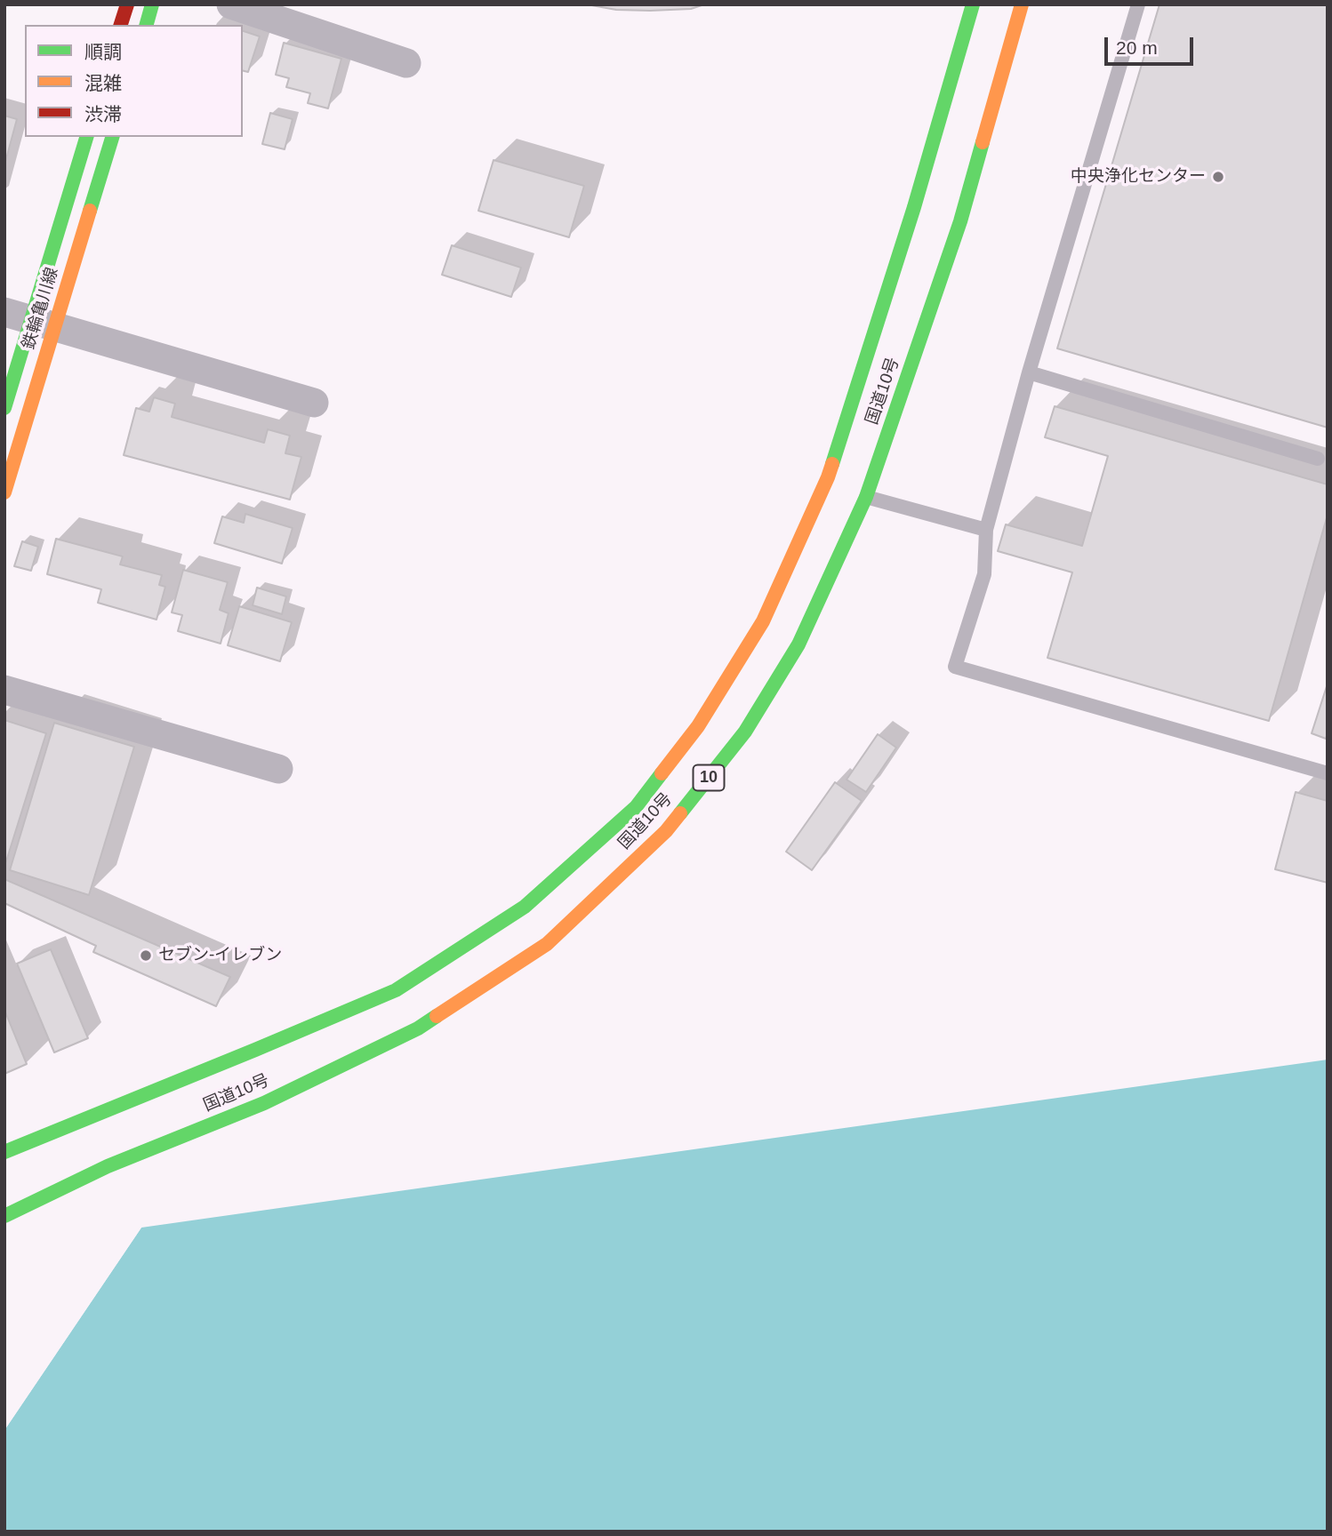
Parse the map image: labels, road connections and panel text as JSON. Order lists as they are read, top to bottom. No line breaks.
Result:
{"streets":{"main road":["鉄輪亀川線","国道10号","10"]},"places":["中央浄化センター","セブン-イレブン"],"legend":["順調","混雑","渋滞"],"scale_bar":"20 m"}
